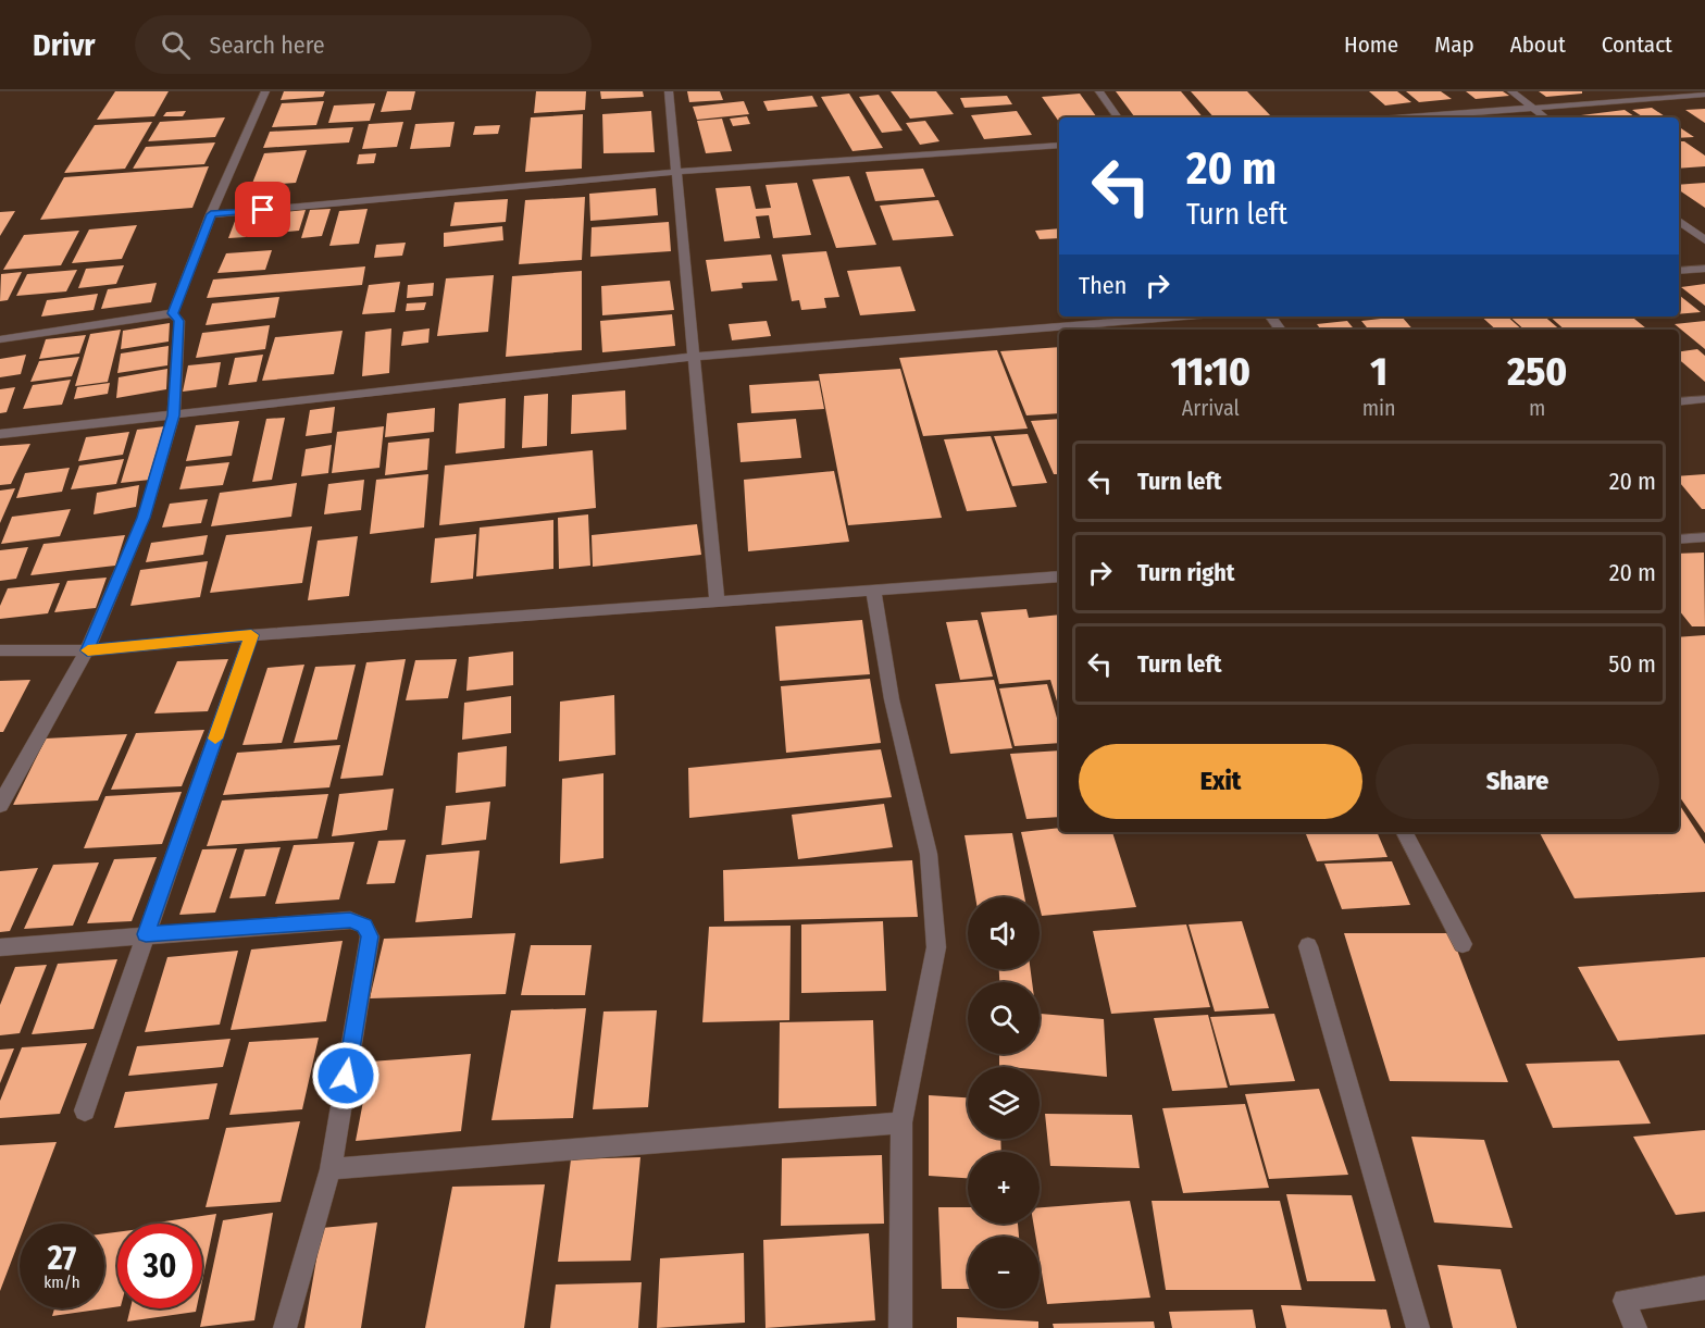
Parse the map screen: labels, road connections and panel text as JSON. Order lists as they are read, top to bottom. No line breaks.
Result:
{"page":{"header":"Drivr","search":"Search here","nav":["Home","Map","About","Contact"],"turn":["20 m","Turn left"],"then":"Then","eta":["11:10","Arrival","1","min","250","m"],"list":[{"name":"Turn left","value":"20 m"},{"name":"Turn right","value":"20 m"},{"name":"Turn left","value":"50 m"}],"buttons":["Exit","Share"],"map_buttons":["+","−"],"speed":"27 km/h","limit":"30"}}
